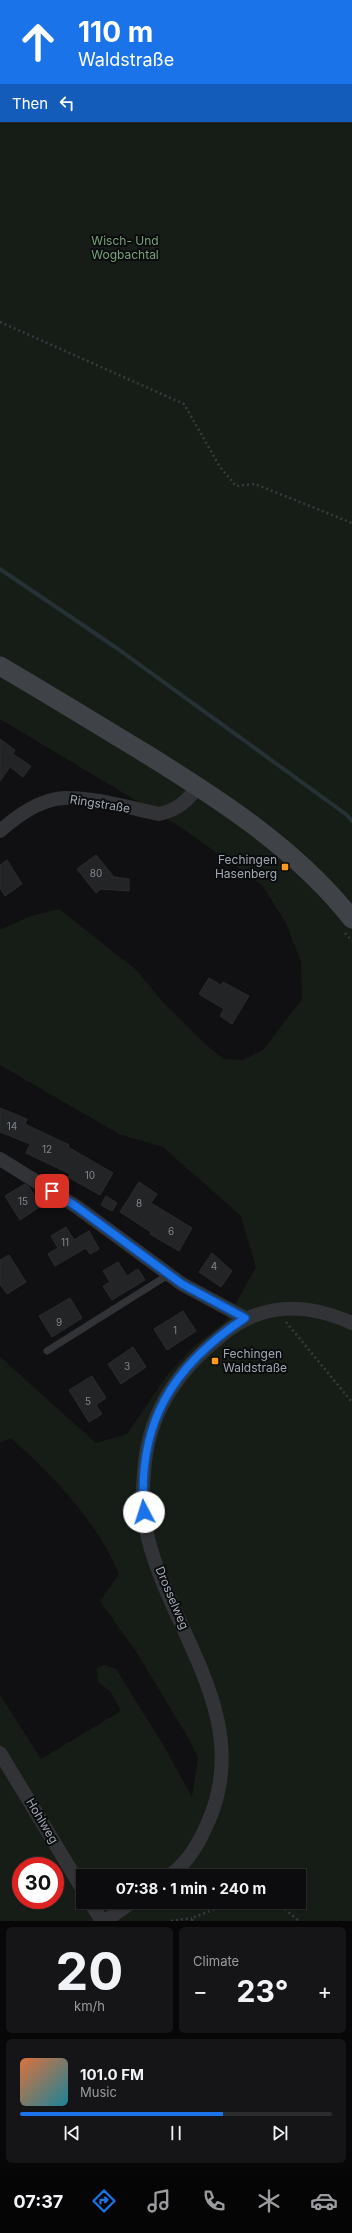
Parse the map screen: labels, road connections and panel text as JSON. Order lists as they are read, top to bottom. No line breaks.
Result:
{"streets":{"street":["Ringstraße","Drosselweg","Hohlweg"]},"parks":["Wisch- Und Wogbachtal"],"places":{"transit":["Fechingen Hasenberg","Fechingen Waldstraße"]},"house_numbers":["80","14","12","10","15","8","6","11","4","9","1","3","5"],"page":{"turn":["110 m","Waldstraße"],"then":"Then","limit":"30","trip":"07:38 · 1 min · 240 m","tile":[["20","km/h"],"Climate"],"heat":["−","23°","+"],"song":["101.0 FM","Music"],"tabs":"07:37"}}
